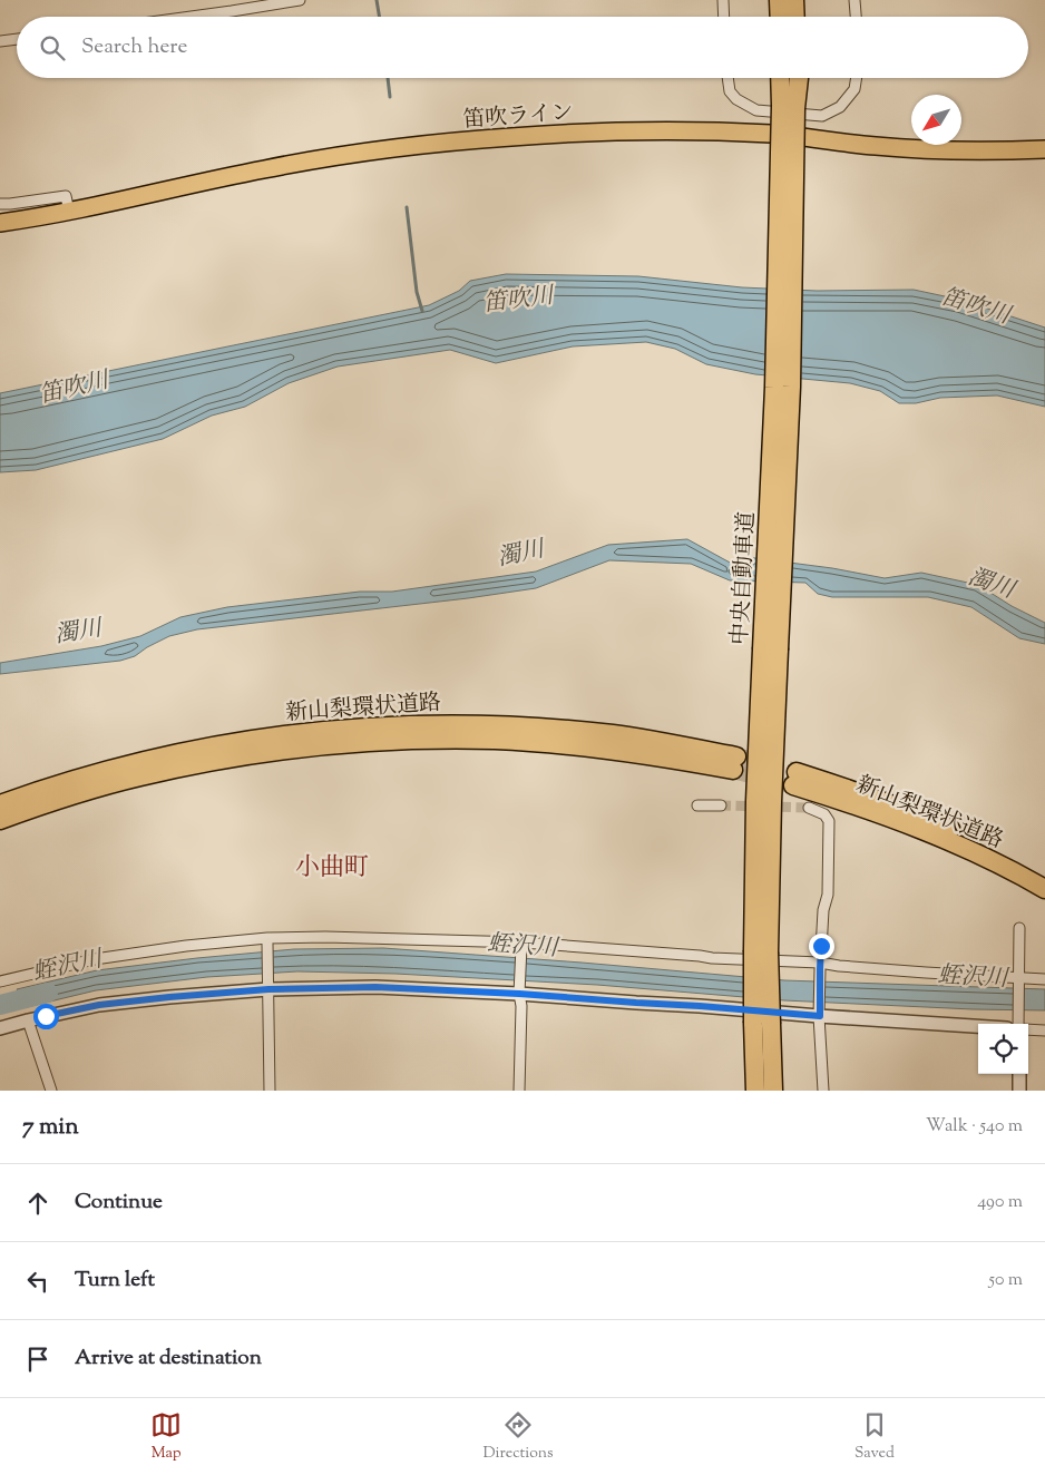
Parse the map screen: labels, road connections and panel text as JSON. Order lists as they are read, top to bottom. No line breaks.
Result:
{"streets":{"highway":["笛吹ライン","中央自動車道","新山梨環状道路"]},"districts":["小曲町"],"water":["笛吹川","濁川","蛭沢川"],"north":"bottom left","page":{"search":"Search here","heading":["7 min","Walk · 540 m"],"list":[["Continue","490 m"],["Turn left","50 m"],"Arrive at destination"],"nav":["Map","Directions","Saved"]}}
